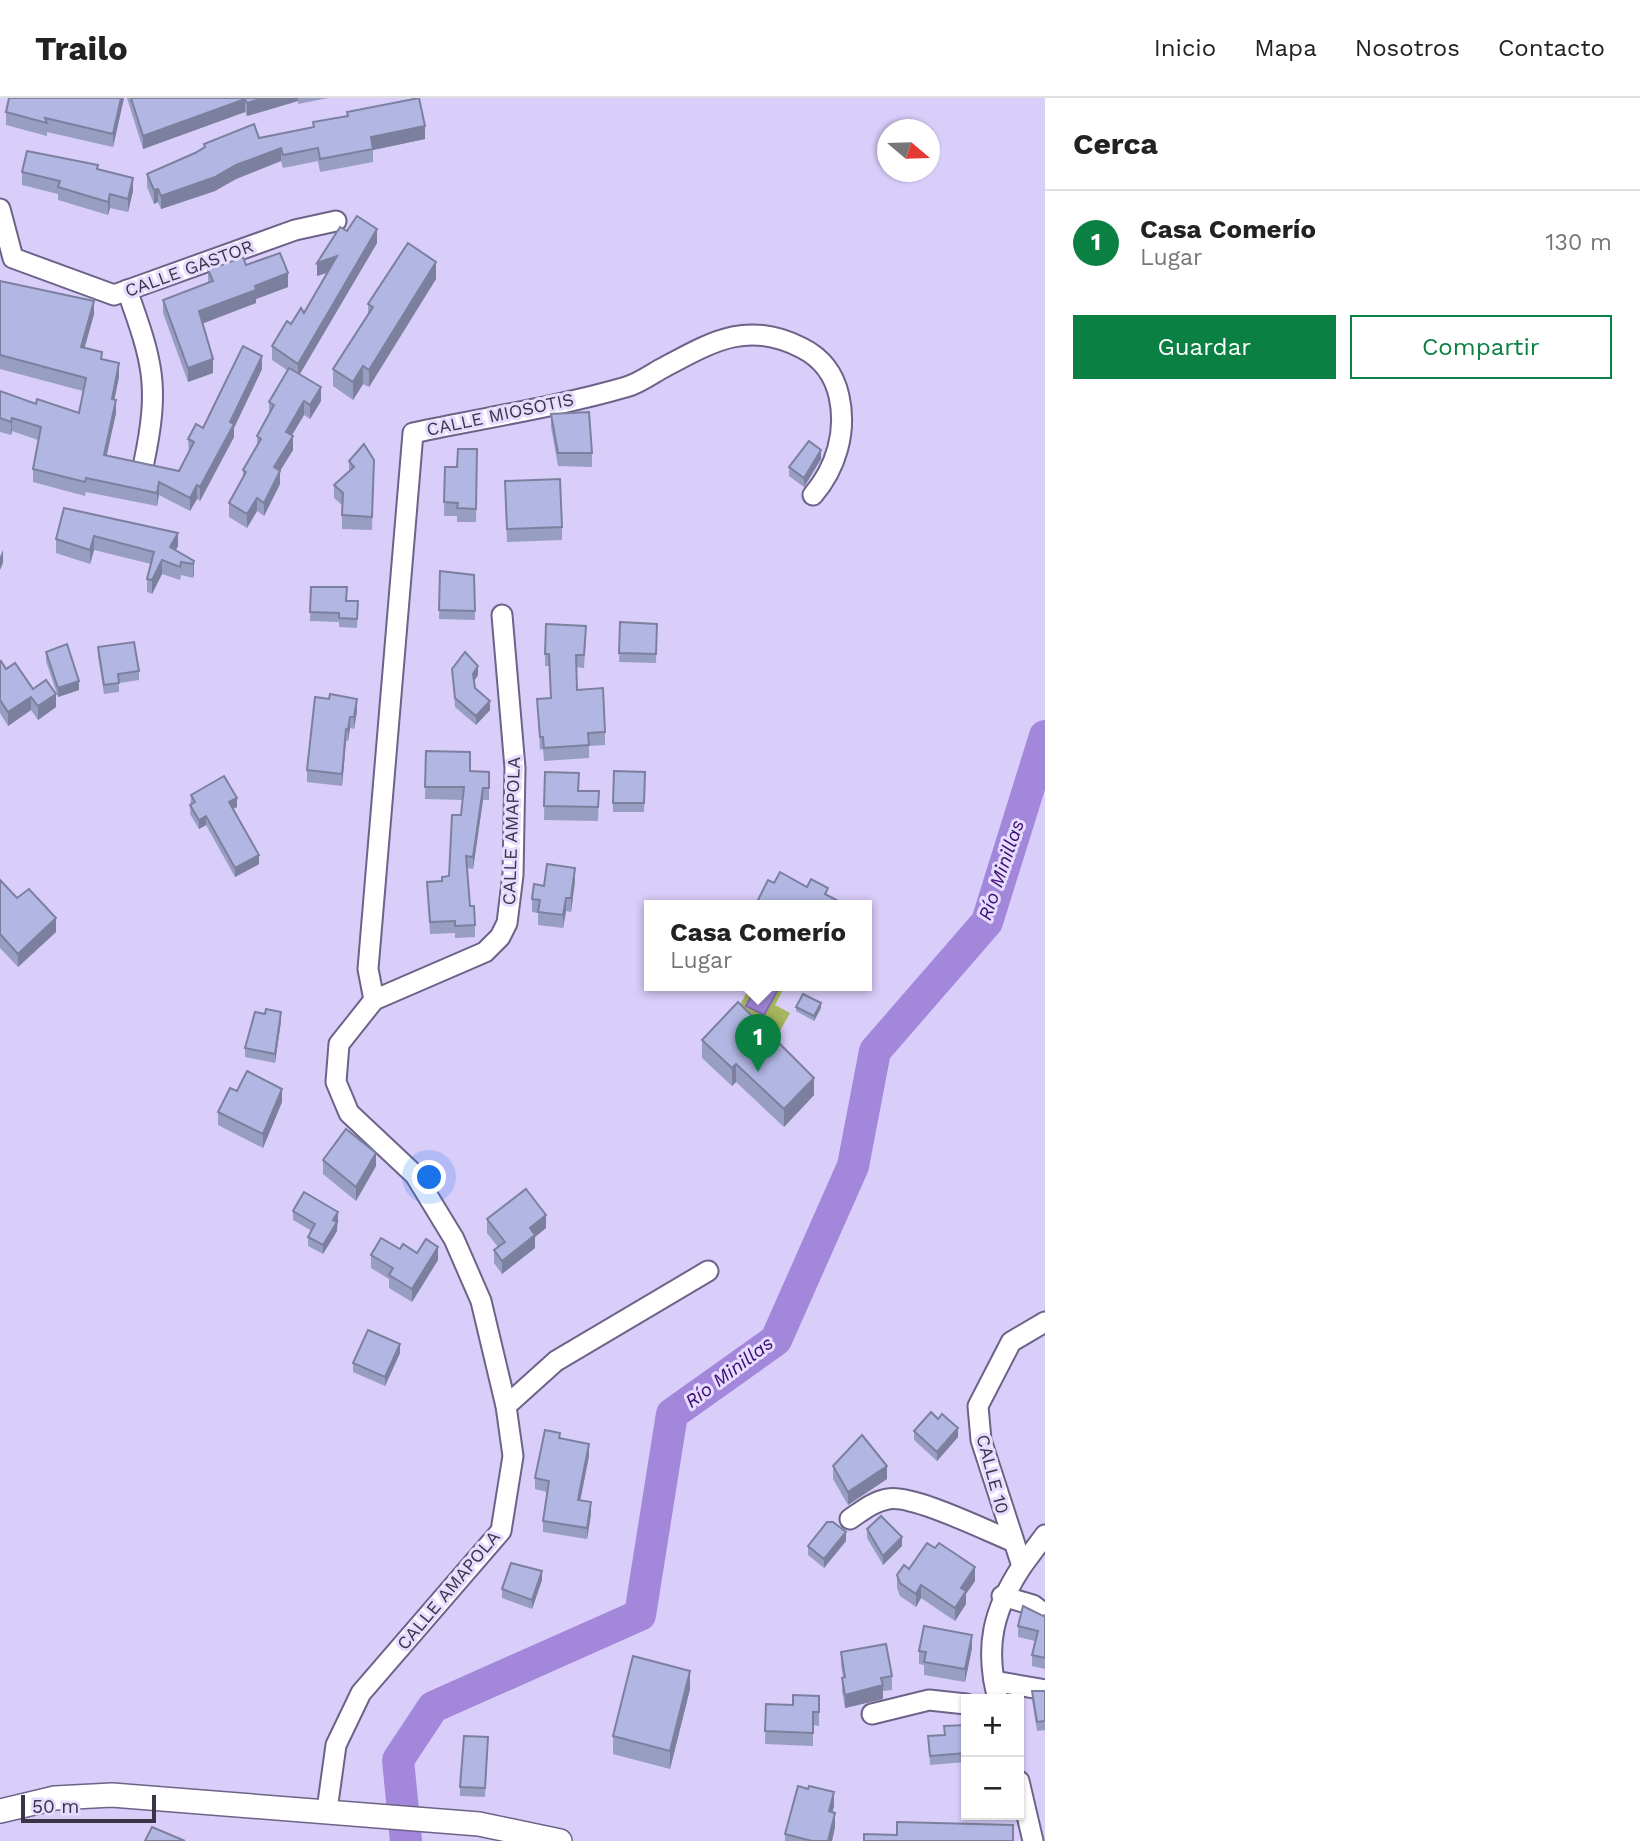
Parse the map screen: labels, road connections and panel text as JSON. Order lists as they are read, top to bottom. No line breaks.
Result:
{"streets":{"street":["CALLE GASTOR","CALLE MIOSOTIS","CALLE AMAPOLA","CALLE 10"]},"crossings":[["CALLE MIOSOTIS","CALLE AMAPOLA"]],"water":["Río Minillas"],"scale_bar":"50 m","north":"right","page":{"header":"Trailo","nav":["Inicio","Mapa","Nosotros","Contacto"],"heading":"Cerca","list":[{"mark":"1","name":"Casa Comerío","note":"Lugar","value":"130 m"}],"buttons":["Guardar","Compartir"],"popup":["Casa Comerío","Lugar"],"pins":"1","map_buttons":["+","−"],"scale":"50 m"}}
